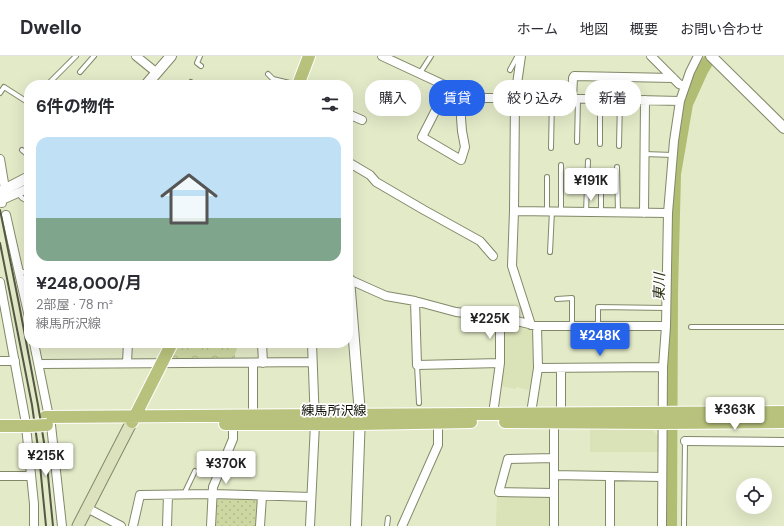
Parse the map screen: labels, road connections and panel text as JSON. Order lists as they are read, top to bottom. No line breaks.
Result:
{"streets":{"main road":["練馬所沢線"]},"water":["東川"],"page":{"header":"Dwello","nav":["ホーム","地図","概要","お問い合わせ"],"chip":["購入","賃貸","絞り込み","新着"],"heading":"6件の物件","list":[{"name":"¥248,000/月","note":"2部屋 · 78 m² · 練馬所沢線"}],"price":["¥191K","¥225K","¥248K","¥363K","¥215K","¥370K"]}}
